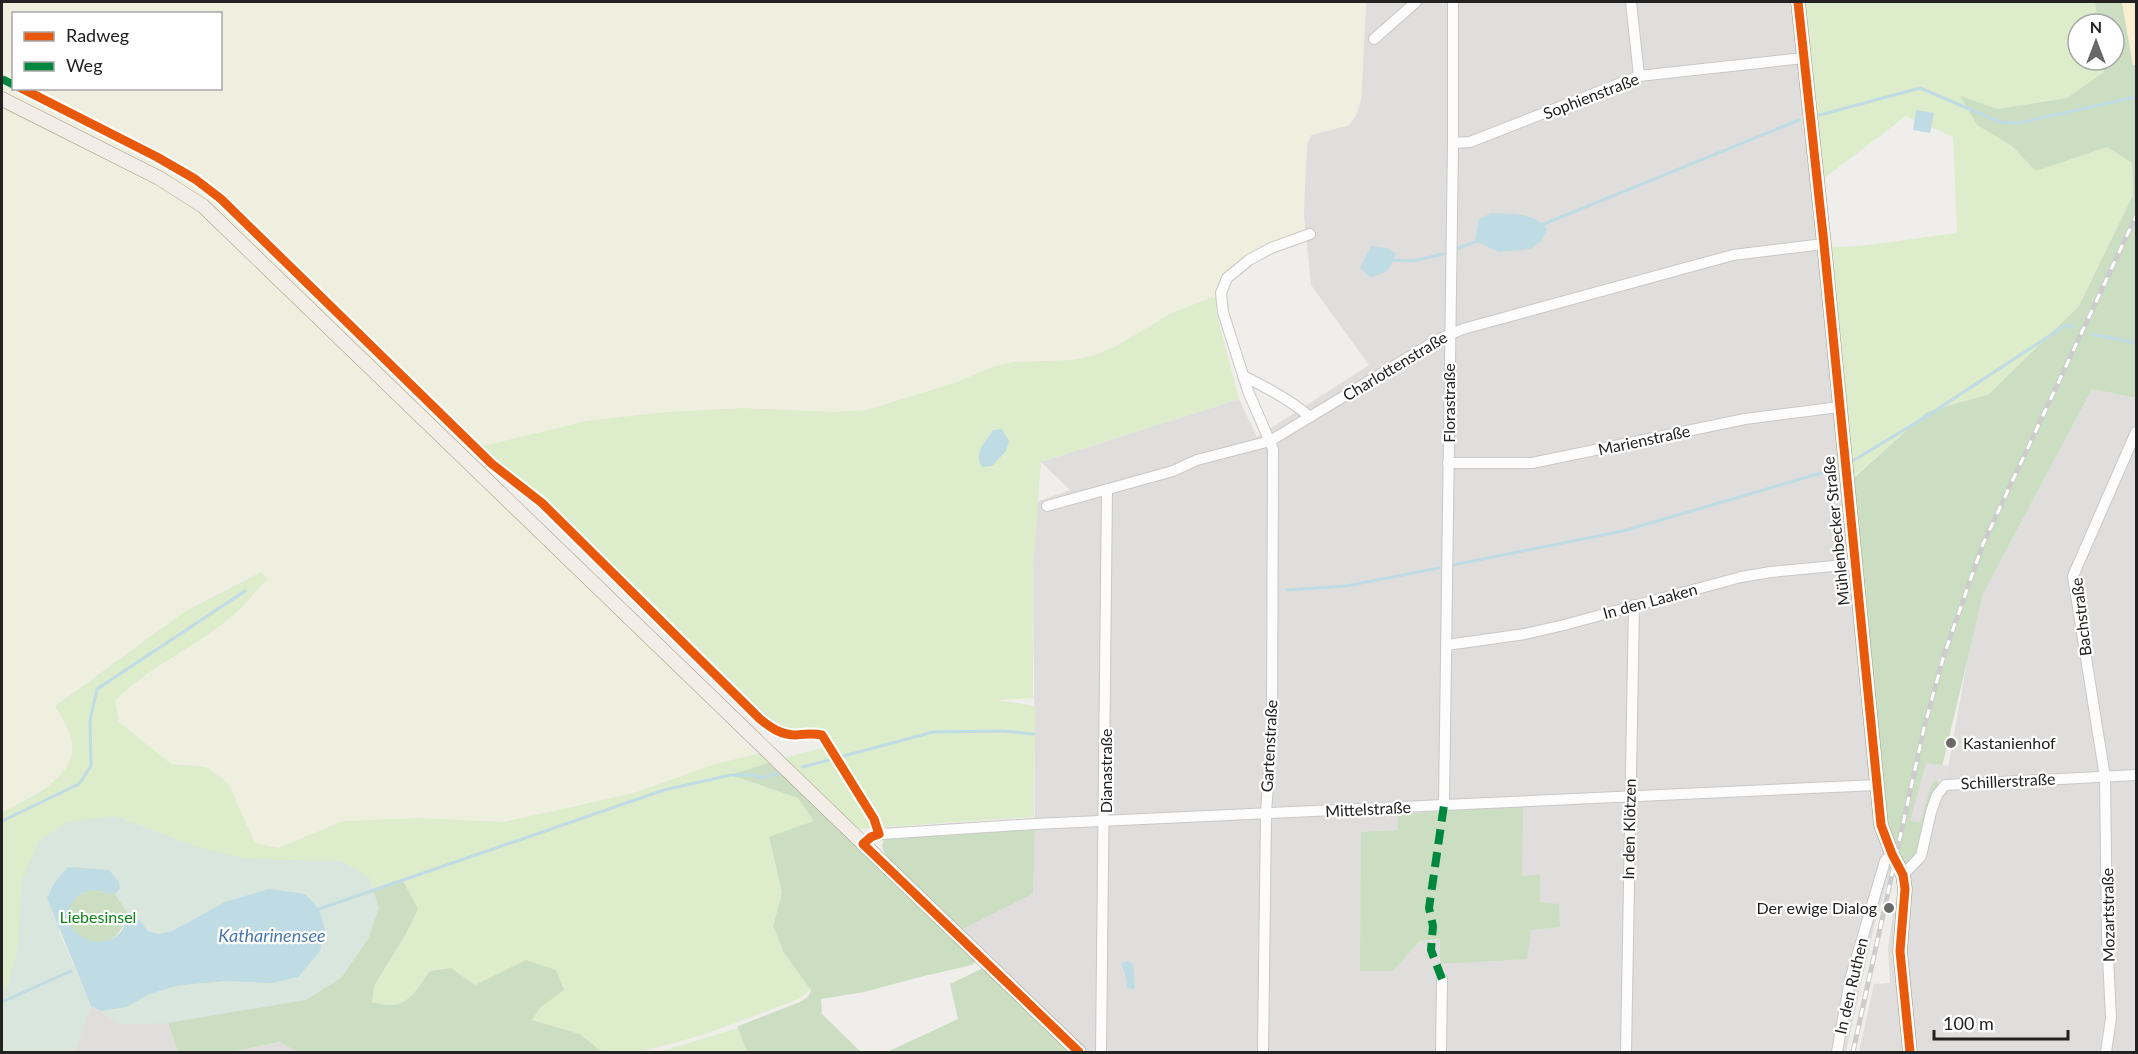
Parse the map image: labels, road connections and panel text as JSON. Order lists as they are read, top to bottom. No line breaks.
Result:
{"streets":{"main road":["Mühlenbecker Straße"],"street":["Sophienstraße","Charlottenstraße","Florastraße","Marienstraße","In den Laaken","Bachstraße","Gartenstraße","Dianastraße","Schillerstraße","Mittelstraße","In den Klötzen","Mozartstraße","In den Ruthen"]},"crossings":[["Sophienstraße","Florastraße"],["Sophienstraße","Mühlenbecker Straße"],["Charlottenstraße","Florastraße"],["Charlottenstraße","Mühlenbecker Straße"],["Charlottenstraße","Gartenstraße"],["Charlottenstraße","Dianastraße"],["Florastraße","Marienstraße"],["Florastraße","In den Laaken"],["Florastraße","Mittelstraße"],["Marienstraße","Mühlenbecker Straße"],["Mühlenbecker Straße","In den Laaken"],["Mühlenbecker Straße","Schillerstraße"],["Mühlenbecker Straße","Mittelstraße"],["Mühlenbecker Straße","In den Ruthen"],["In den Laaken","In den Klötzen"],["Bachstraße","Schillerstraße"],["Bachstraße","Mozartstraße"],["Gartenstraße","Mittelstraße"],["Dianastraße","Mittelstraße"],["Schillerstraße","Mozartstraße"],["Mittelstraße","In den Klötzen"]],"water":["Katharinensee"],"parks":["Liebesinsel"],"places":["Kastanienhof","Der ewige Dialog"],"legend":["Radweg","Weg"],"scale_bar":"100 m","north":"top"}
